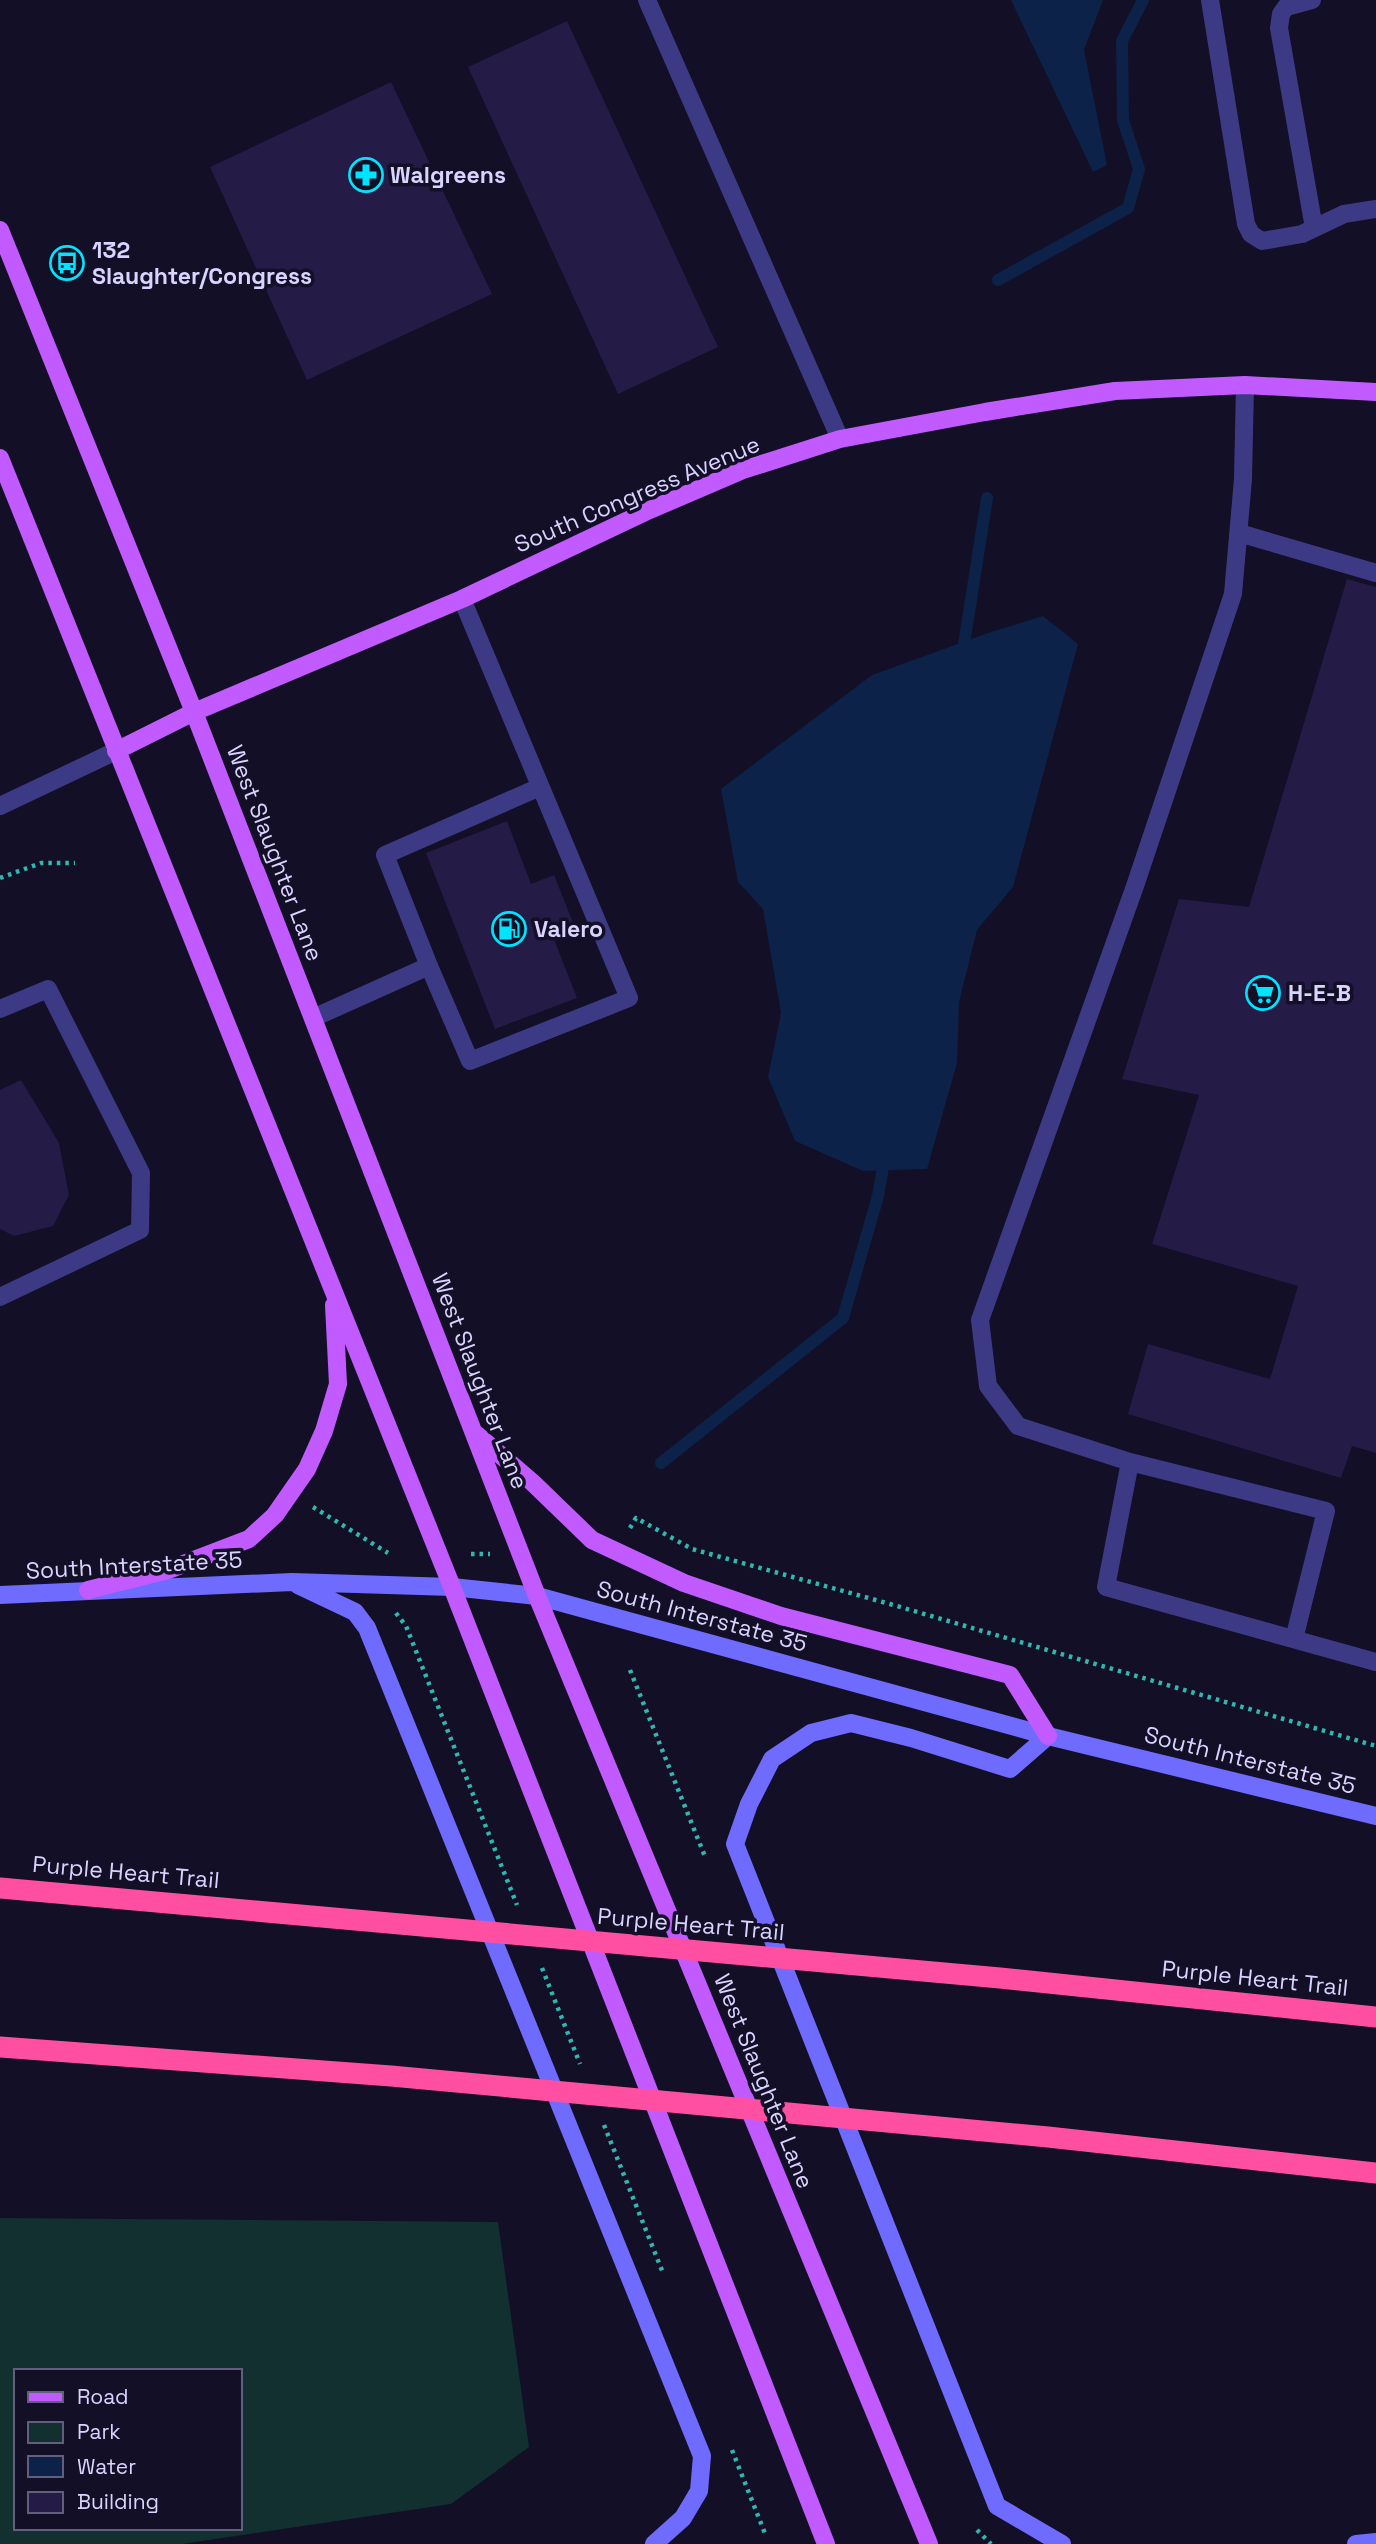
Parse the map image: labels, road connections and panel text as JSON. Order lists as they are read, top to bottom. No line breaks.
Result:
{"streets":{"highway":["Purple Heart Trail"],"main road":["South Congress Avenue","West Slaughter Lane","South Interstate 35"]},"crossings":[["South Congress Avenue","West Slaughter Lane"],["West Slaughter Lane","South Interstate 35"]],"places":{"pharmacy":["Walgreens"],"bus stop":["132 Slaughter/Congress"],"fuel station":["Valero"],"supermarket":["H-E-B"]},"legend":["Road","Park","Water","Building"]}
